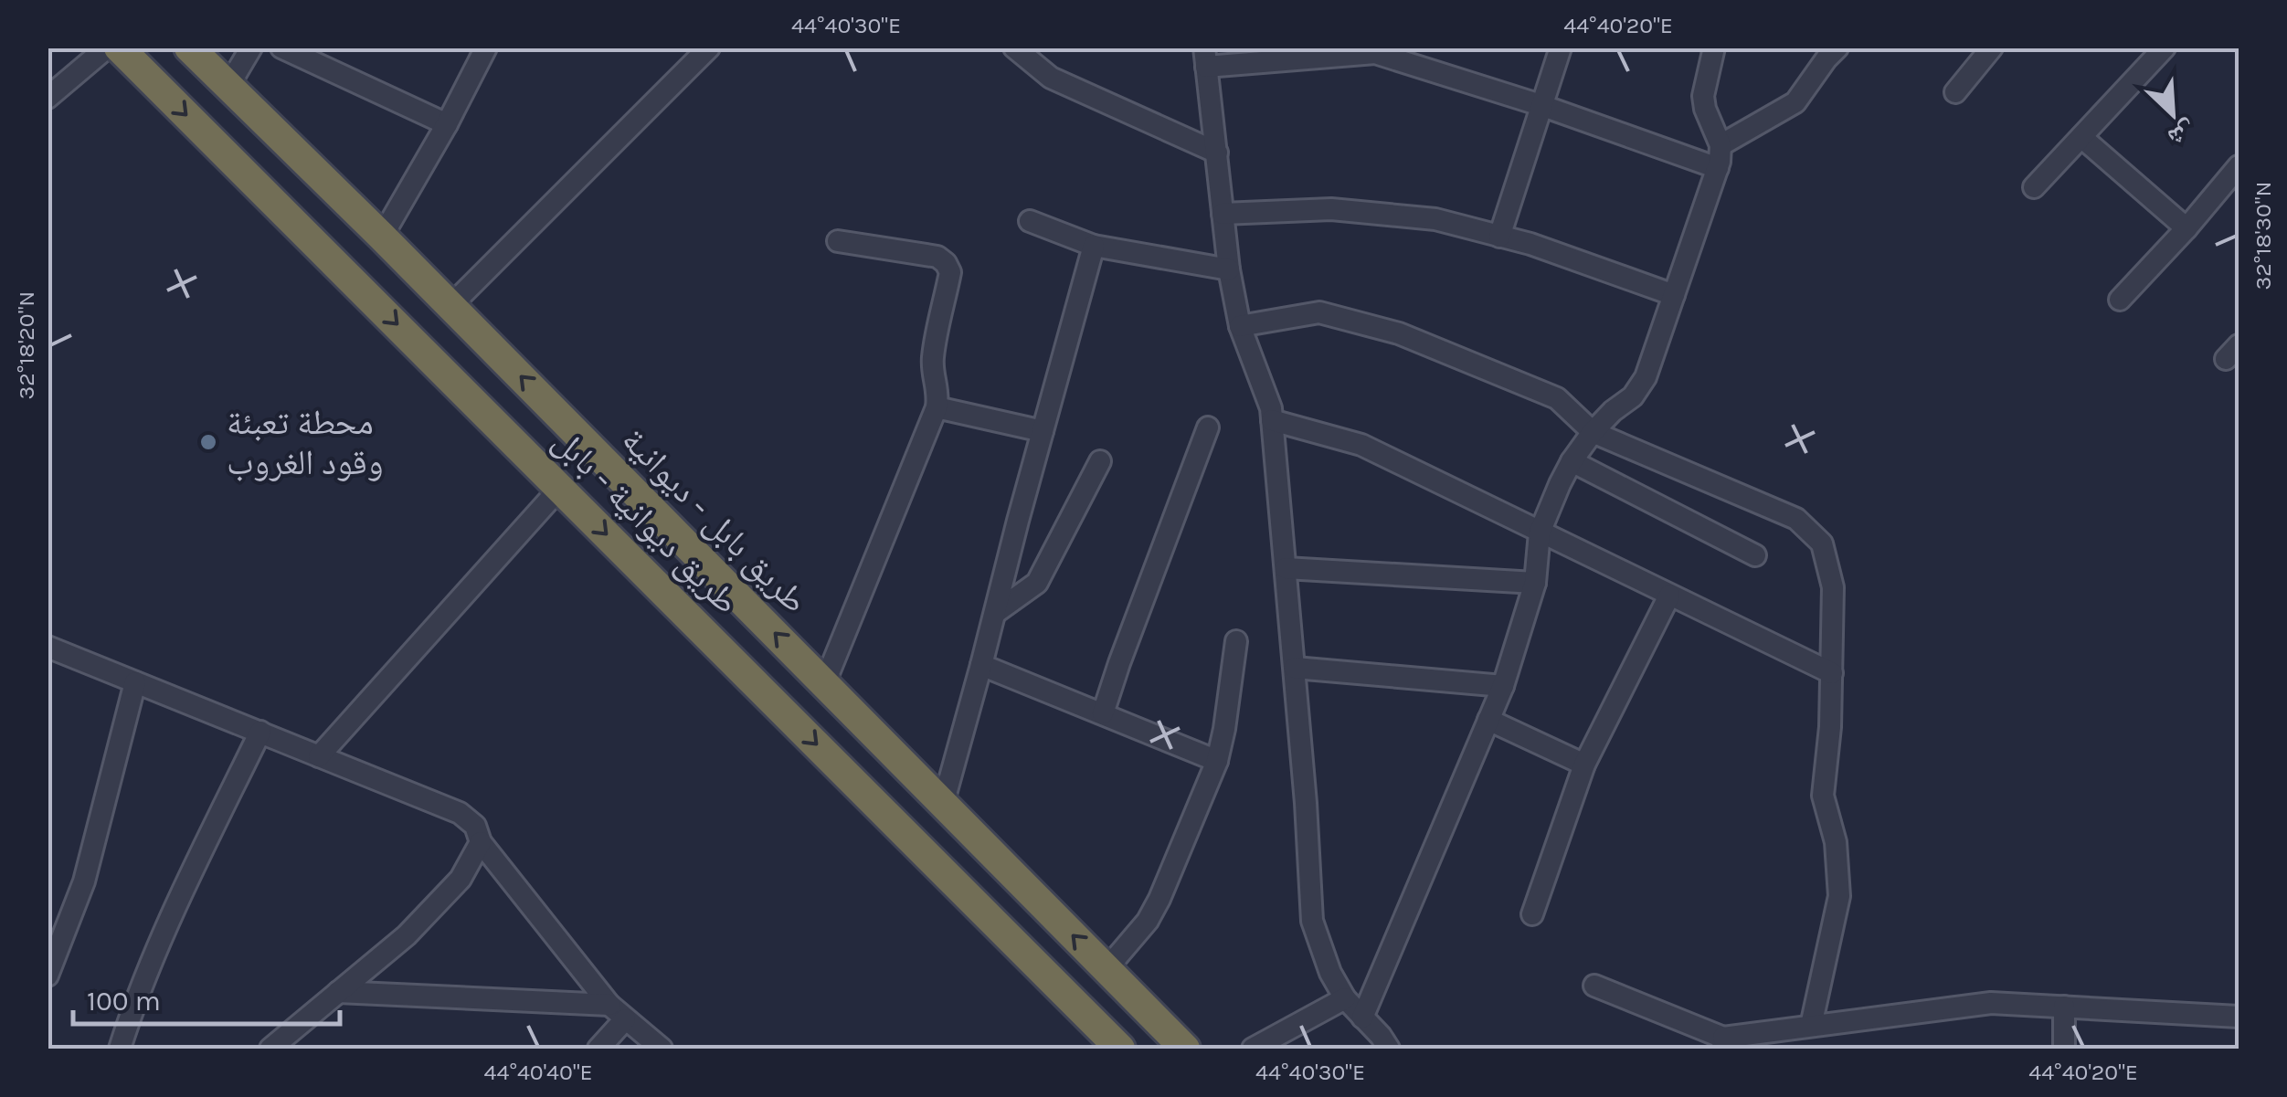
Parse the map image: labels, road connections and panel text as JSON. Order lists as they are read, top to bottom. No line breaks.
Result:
{"streets":{"highway":["طريق بابل - ديوانية","طريق ديوانية - بابل"]},"one_way":["طريق بابل - ديوانية","طريق ديوانية - بابل"],"places":["محطة تعبئة وقود الغروب"],"scale_bar":"100 m","north":"bottom right","coordinates":["44°40'30\"E","44°40'20\"E","32°18'30\"N","32°18'20\"N","44°40'40\"E"]}
